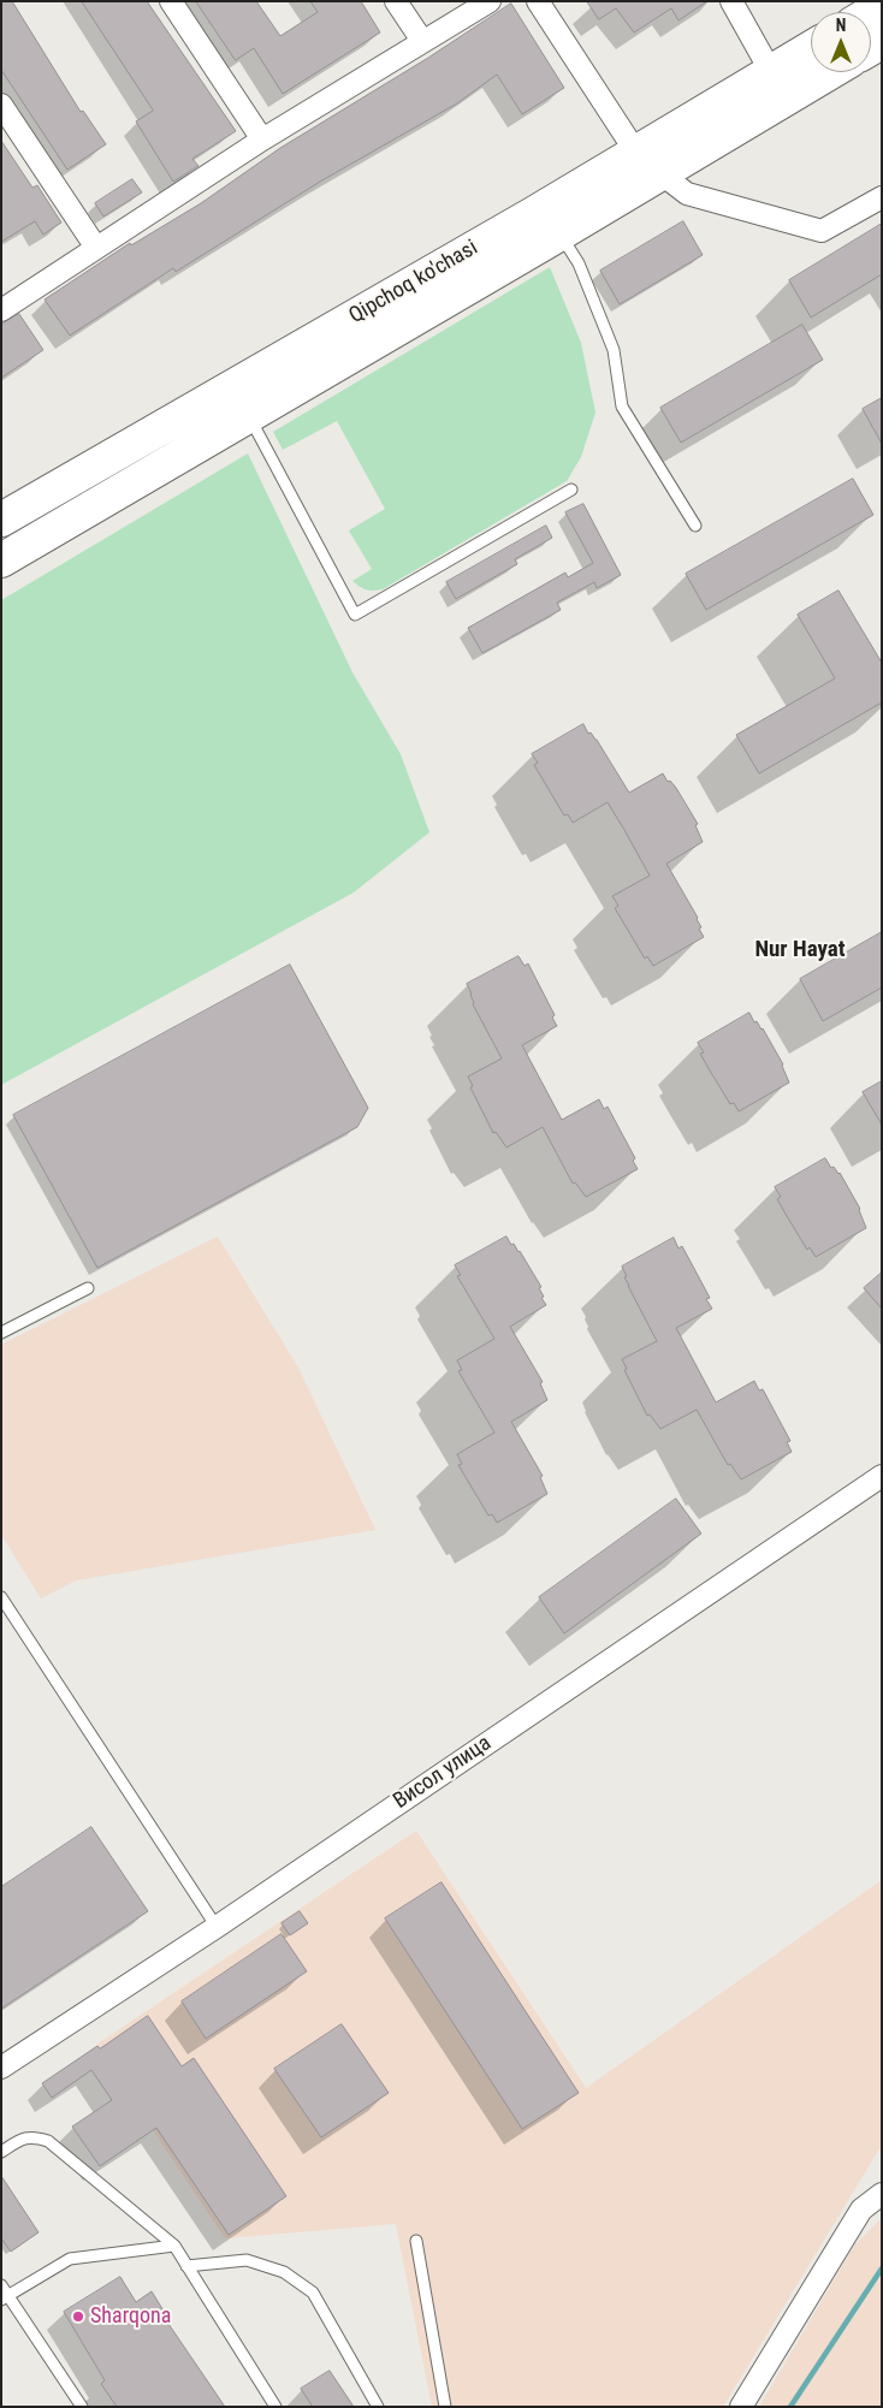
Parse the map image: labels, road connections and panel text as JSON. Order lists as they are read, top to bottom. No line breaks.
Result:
{"streets":{"main road":["Qipchoq ko'chasi"],"street":["Висол улица"]},"districts":["Nur Hayat"],"places":["Sharqona"],"north":"top"}
